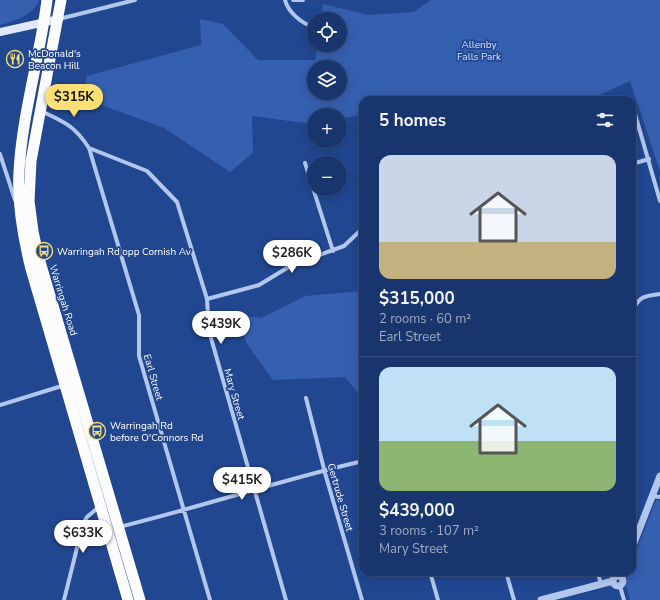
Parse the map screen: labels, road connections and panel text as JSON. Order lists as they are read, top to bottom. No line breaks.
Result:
{"streets":{"highway":["Warringah Road"],"street":["Earl Street","Mary Street","Gertrude Street"]},"crossings":[["Warringah Road","Earl Street"],["Earl Street","Mary Street"]],"parks":["Allenby Falls Park"],"places":{"restaurant":["McDonald's Beacon Hill"],"bus stop":["Warringah Rd opp Cornish Av","Warringah Rd before O'Connors Rd"]},"page":{"map_buttons":["+","−"],"price":["$315K","$286K","$439K","$415K","$633K"],"heading":"5 homes","list":[{"name":"$315,000","note":"2 rooms · 60 m² · Earl Street"},{"name":"$439,000","note":"3 rooms · 107 m² · Mary Street"}]}}
